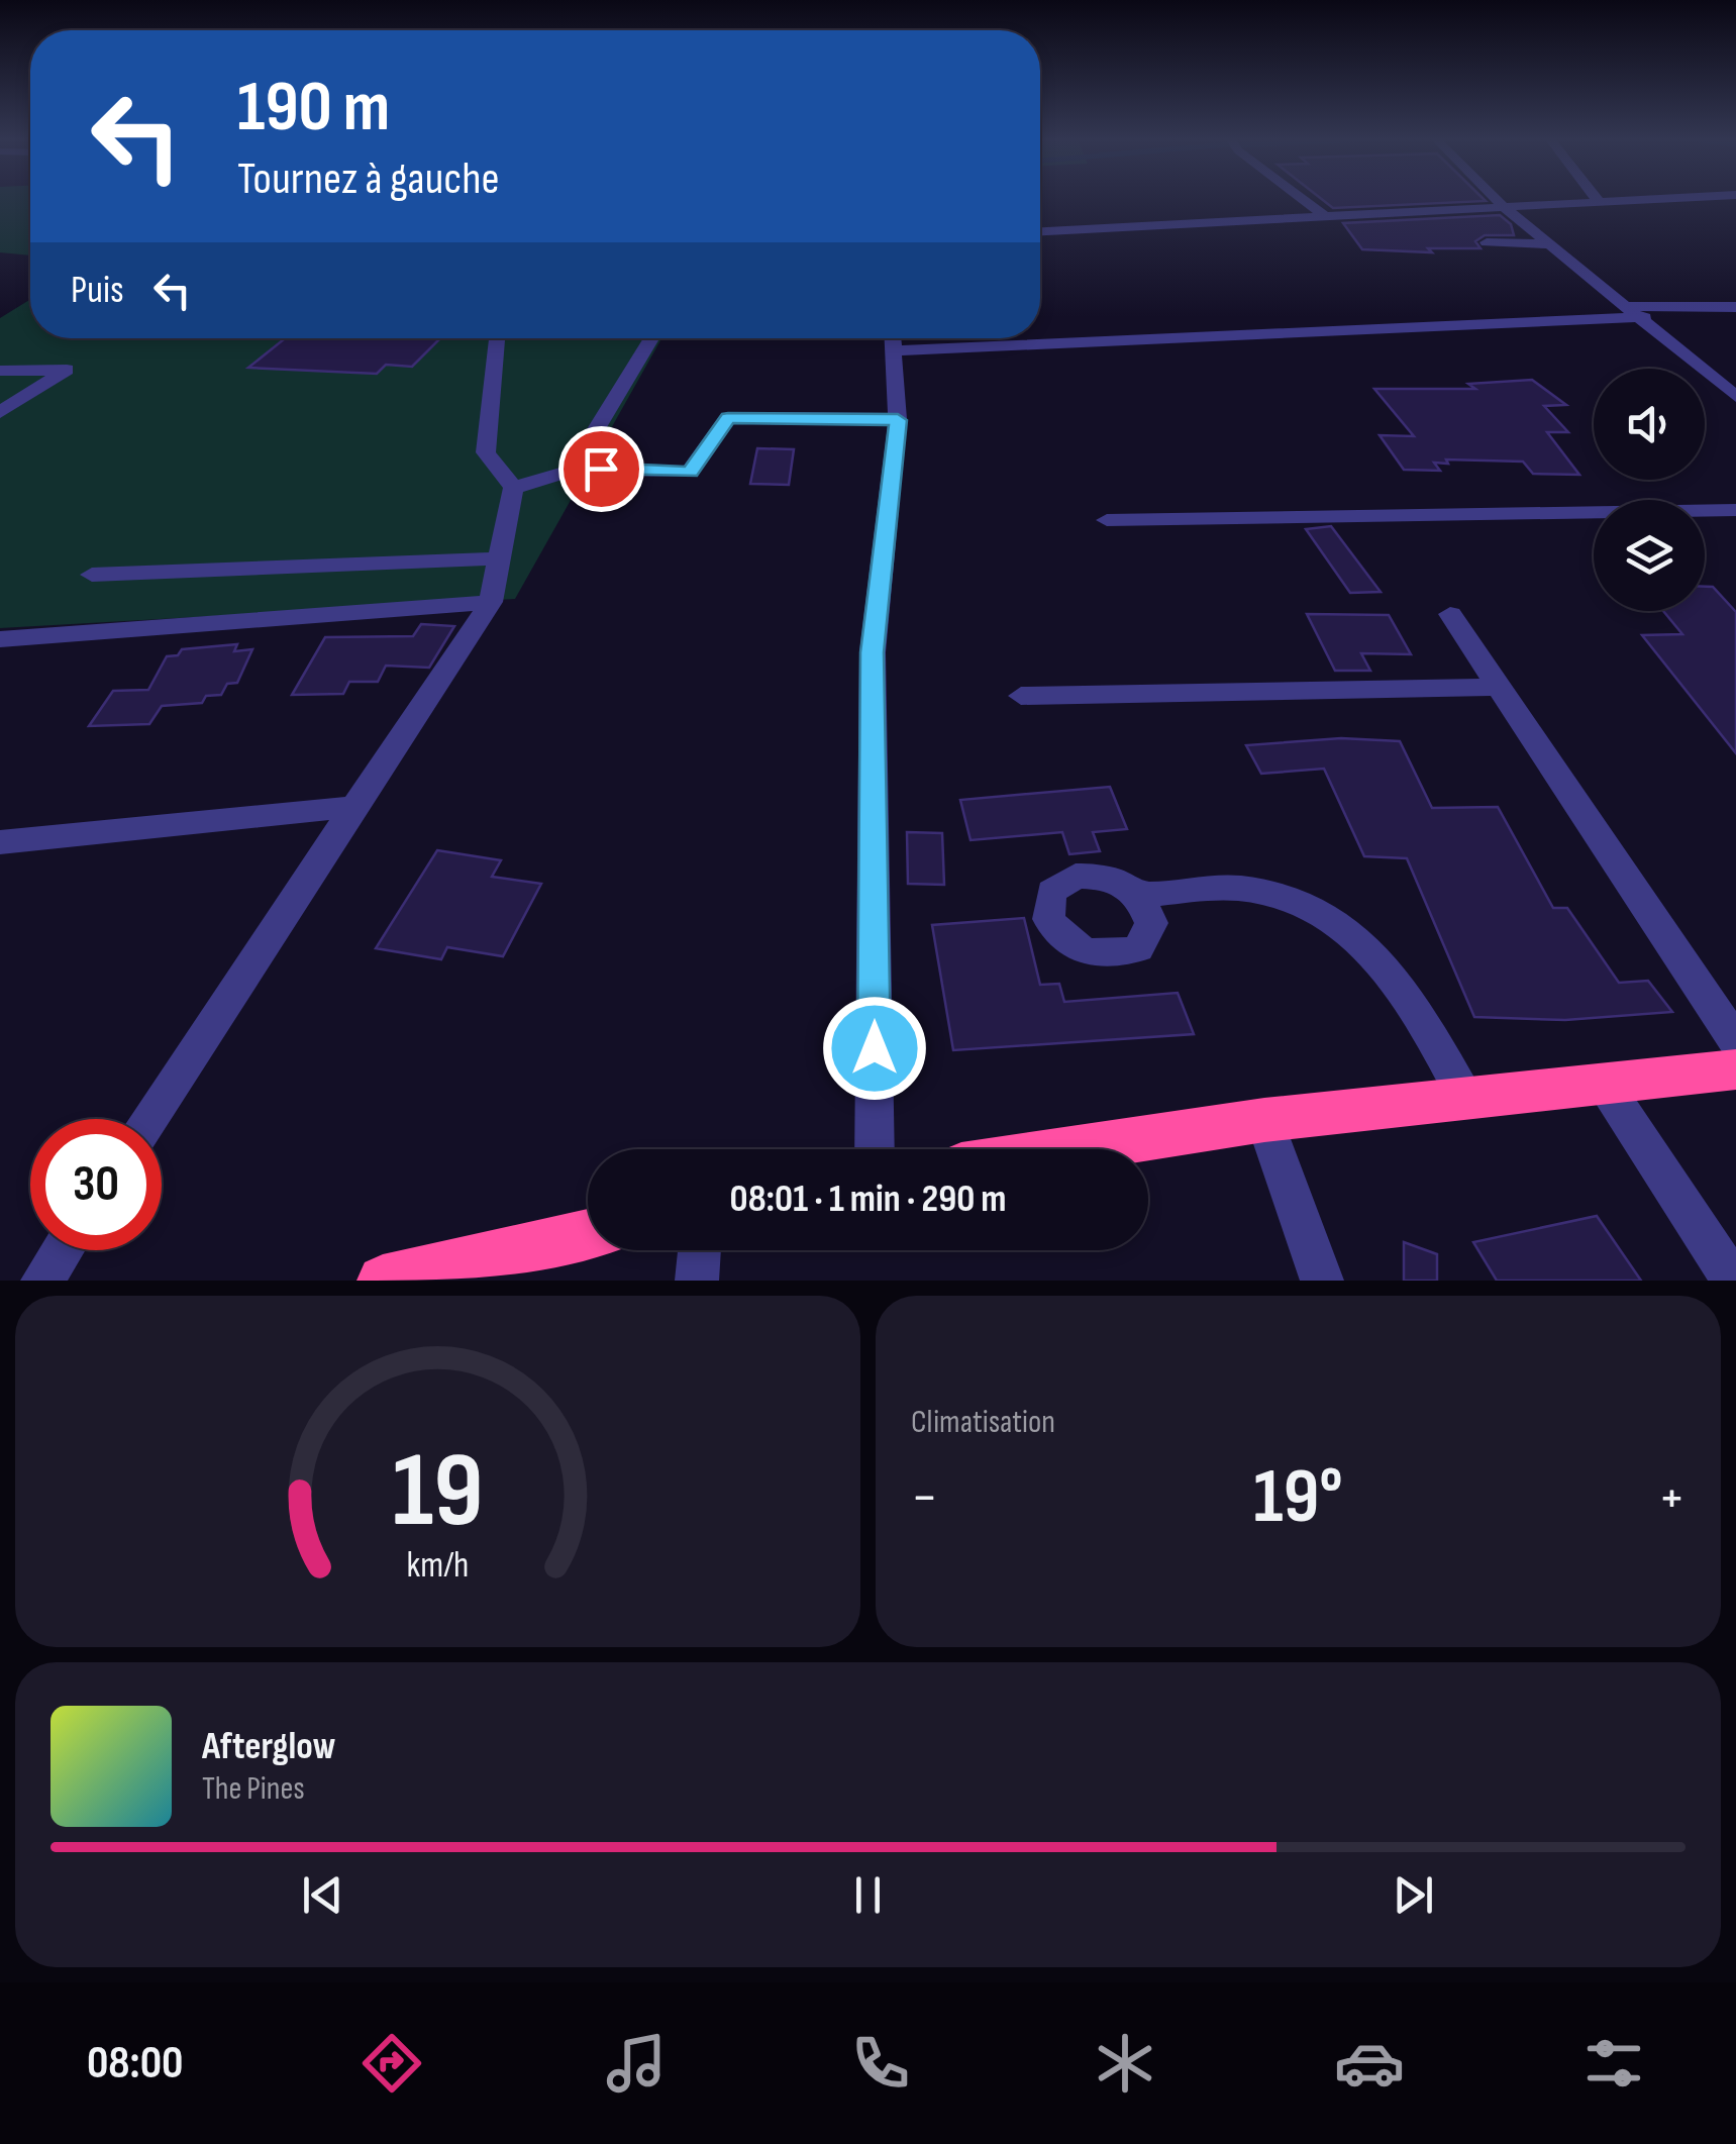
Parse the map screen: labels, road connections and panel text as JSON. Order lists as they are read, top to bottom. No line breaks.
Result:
{"page":{"turn":["190 m","Tournez à gauche"],"then":"Puis","limit":"30","trip":"08:01 · 1 min · 290 m","tile":"Climatisation","heat":["−","19°","+"],"song":["Afterglow","The Pines"],"tabs":"08:00","gauge":["19","km/h"]}}
